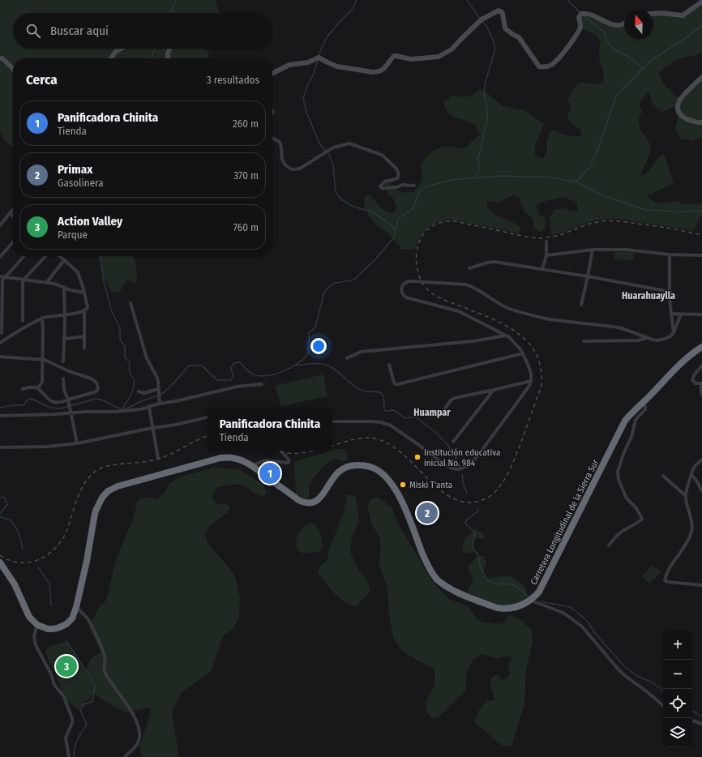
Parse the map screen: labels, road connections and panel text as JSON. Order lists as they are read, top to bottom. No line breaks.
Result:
{"streets":{"highway":["Carretera Longitudinal de la Sierra Sur"]},"districts":["Huarahuaylla","Huampar"],"places":["Institución educativa inicial No. 984","Miski T'anta"],"north":"top","page":{"search":"Buscar aquí","heading":["Cerca","3 resultados"],"list":[{"mark":"1","name":"Panificadora Chinita","note":"Tienda","value":"260 m"},{"mark":"2","name":"Primax","note":"Gasolinera","value":"370 m"},{"mark":"3","name":"Action Valley","note":"Parque","value":"760 m"}],"popup":["Panificadora Chinita","Tienda"],"pins":["1","2","3"],"map_buttons":["+","−"]}}
